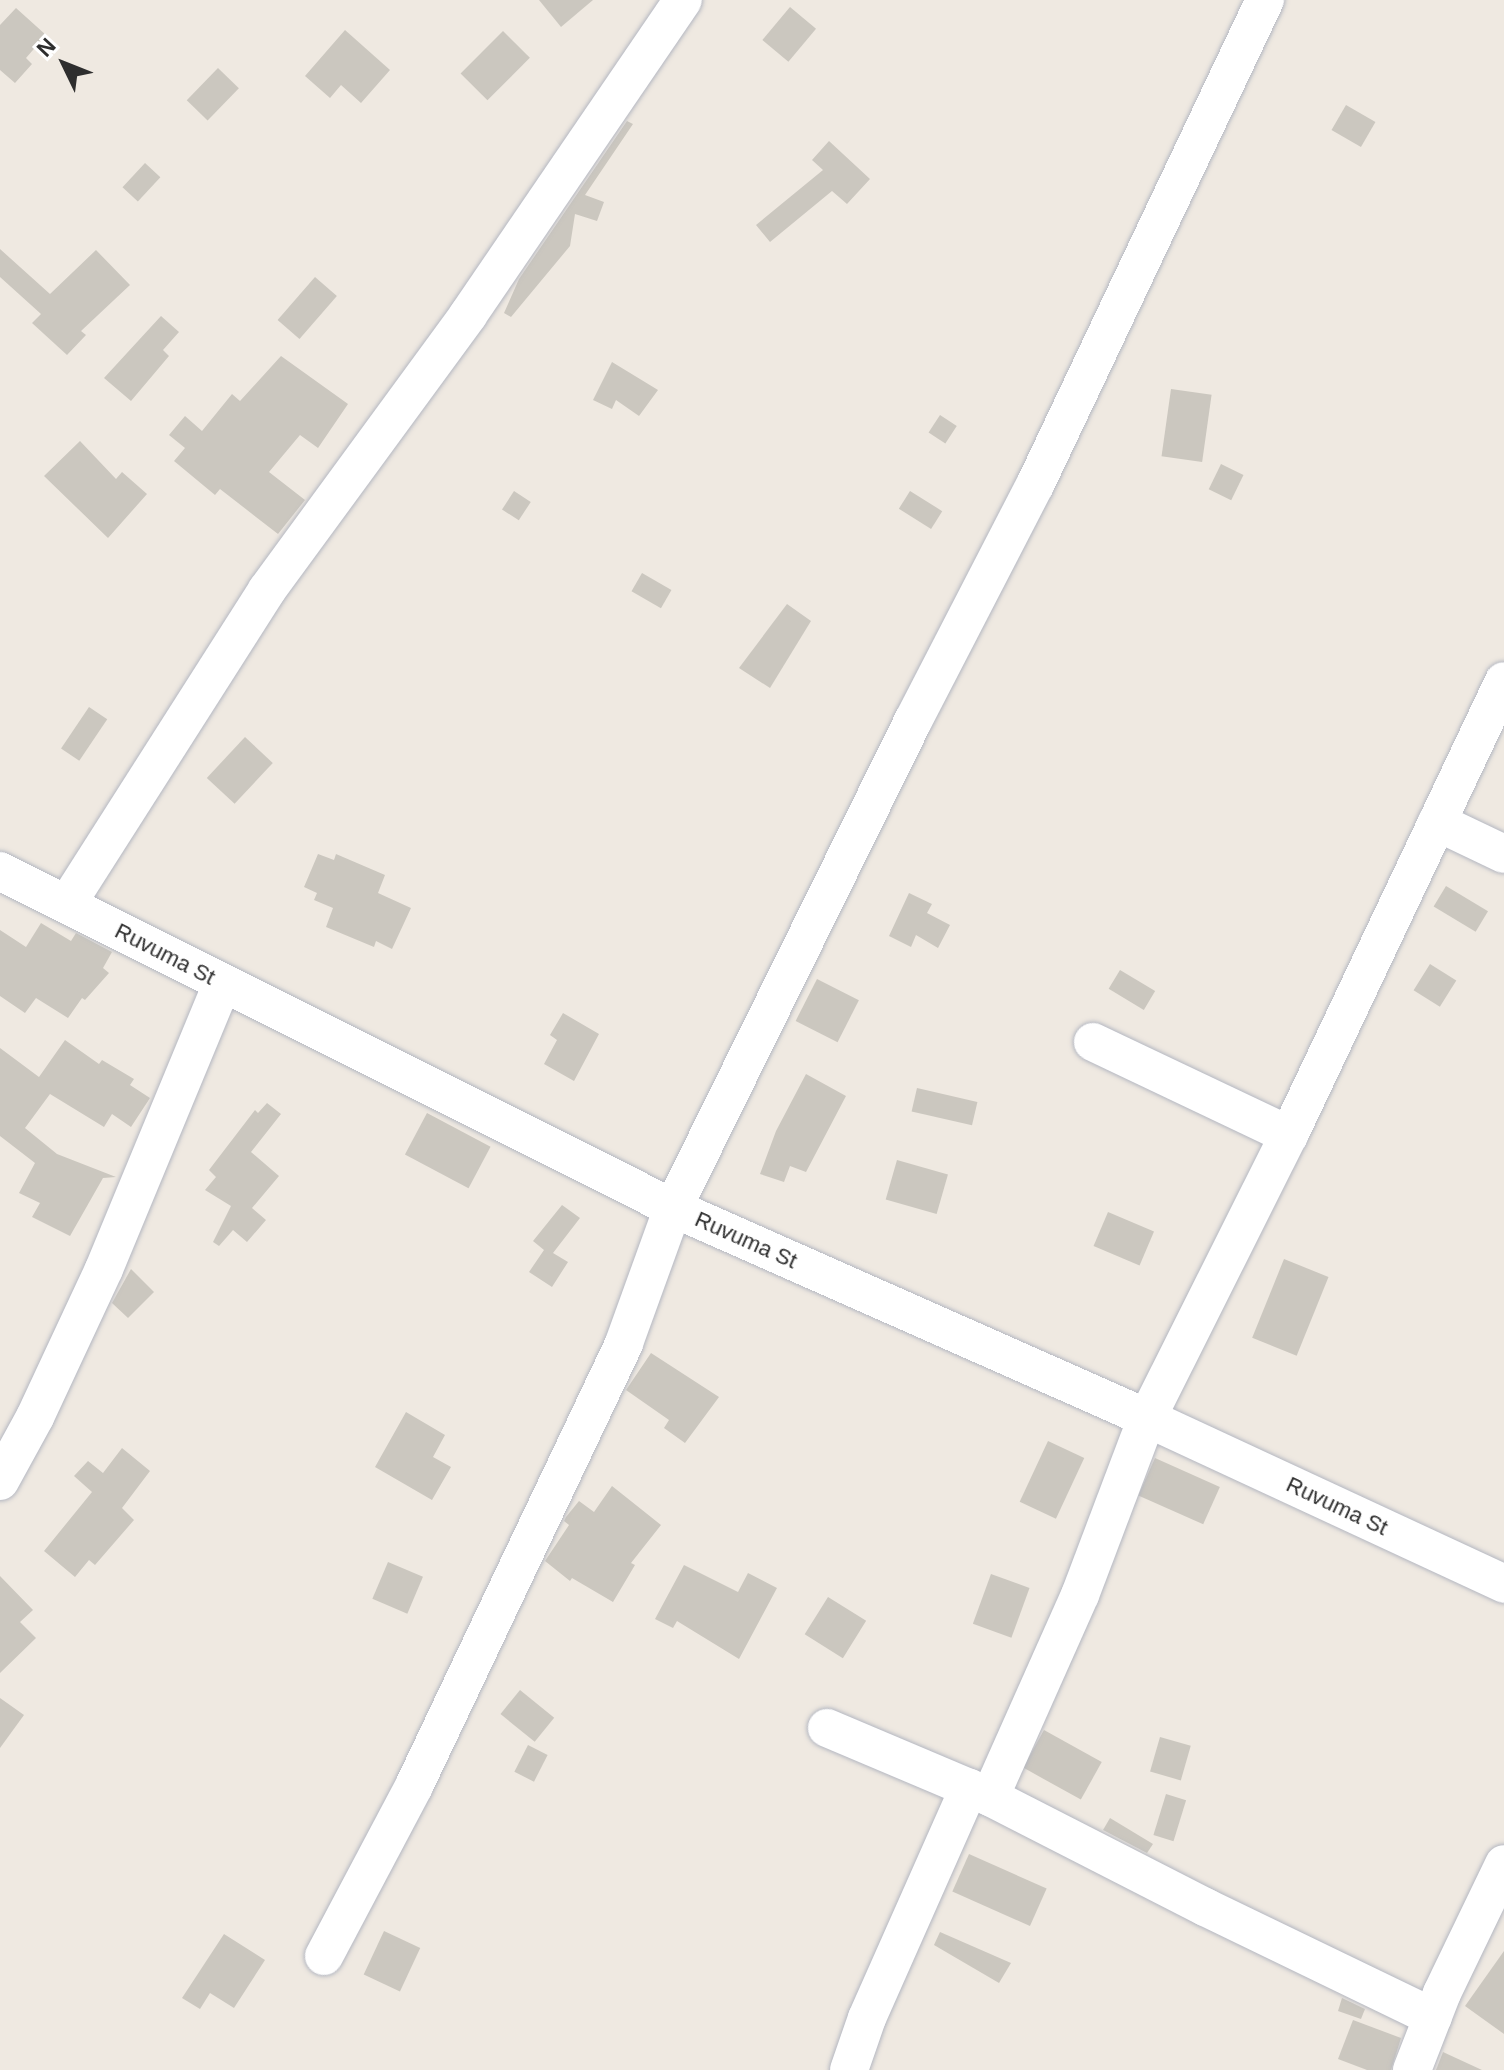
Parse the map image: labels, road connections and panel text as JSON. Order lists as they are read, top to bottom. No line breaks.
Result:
{"streets":{"street":["Ruvuma St"]},"north":"top left"}
